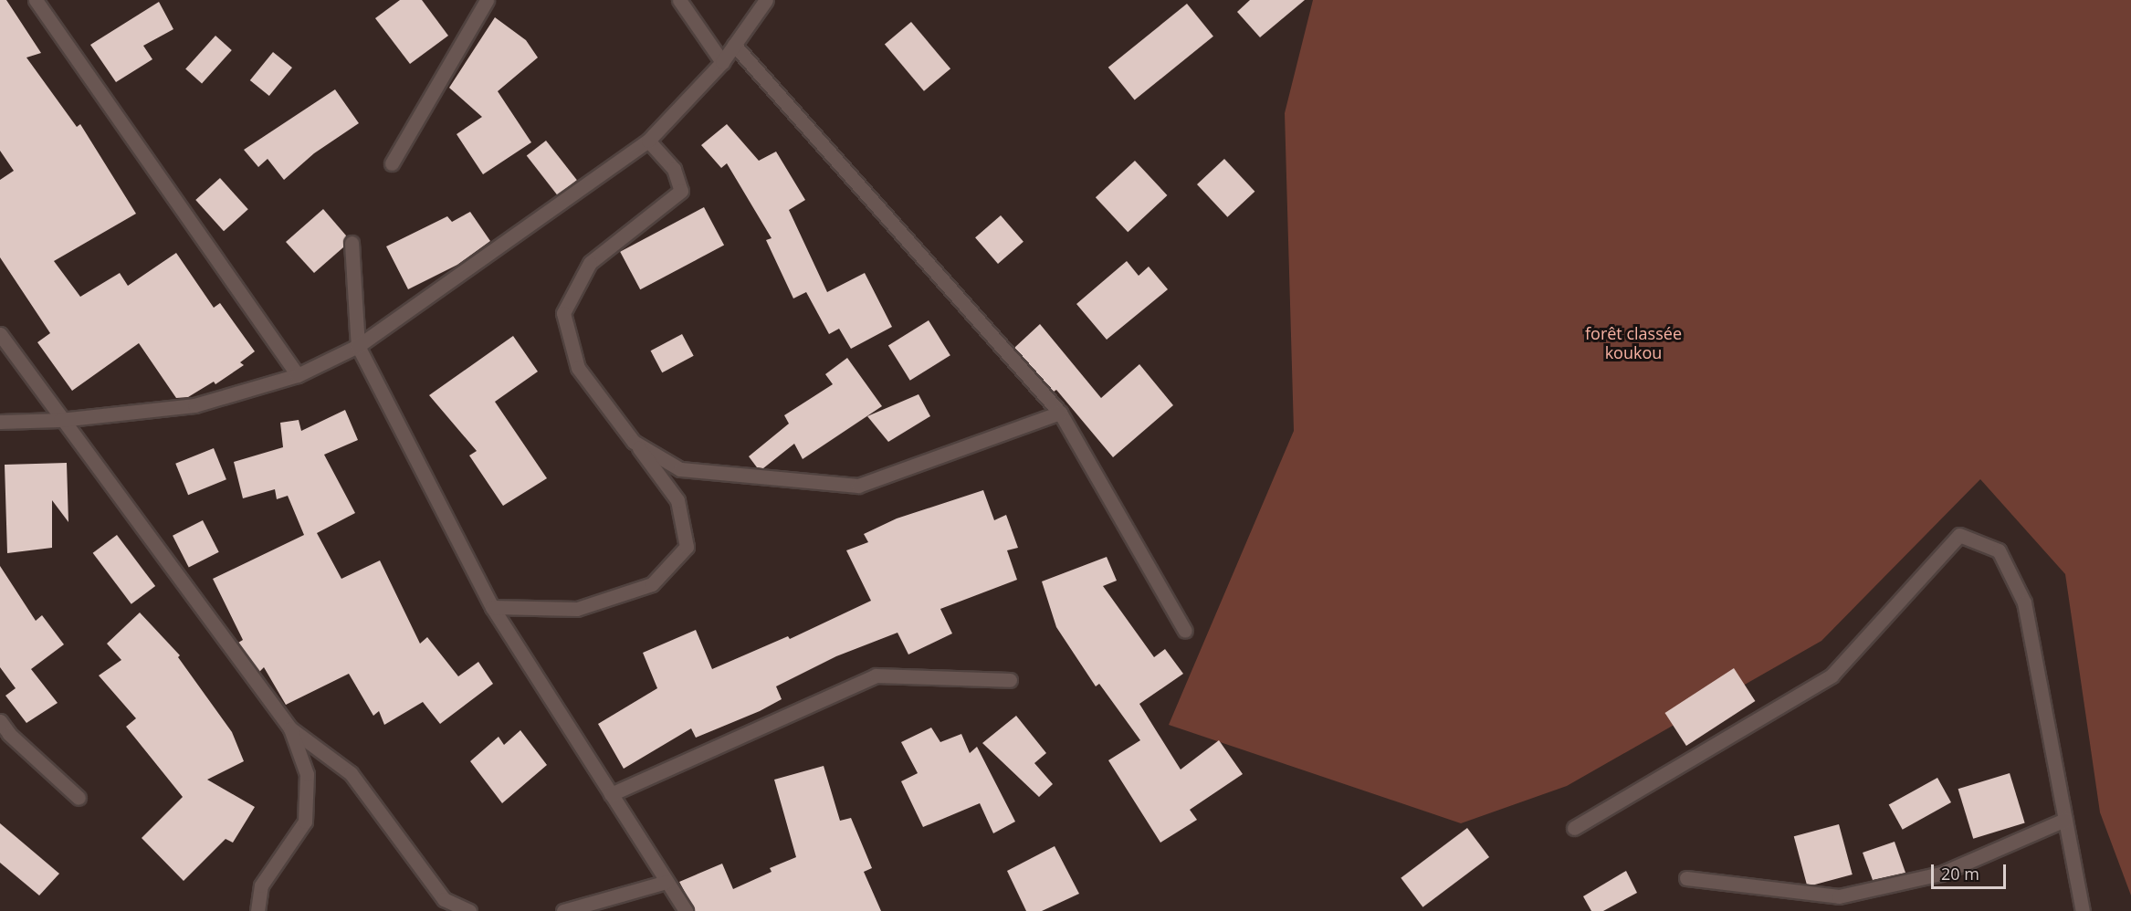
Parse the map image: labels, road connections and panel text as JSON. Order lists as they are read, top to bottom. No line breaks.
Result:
{"parks":["forêt classée koukou"],"scale_bar":"20 m"}
